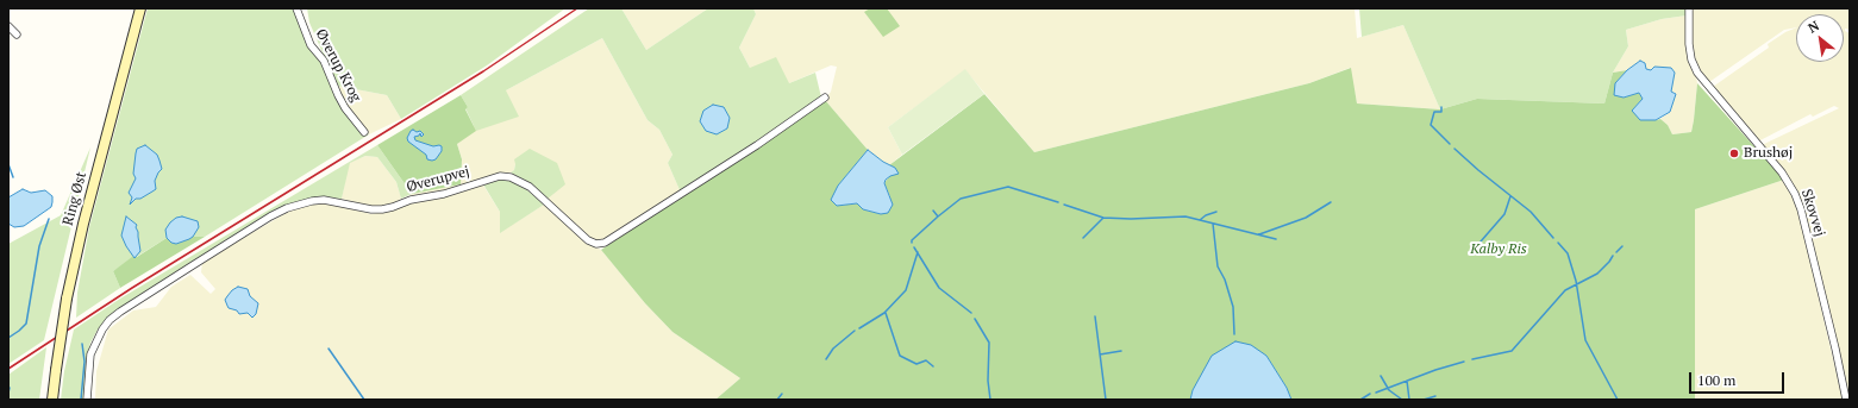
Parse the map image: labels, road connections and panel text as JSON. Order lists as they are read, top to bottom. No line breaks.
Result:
{"streets":{"main road":["Ring Øst"],"street":["Øverup Krog","Øverupvej","Skovvej"]},"parks":["Kalby Ris"],"places":["Brushøj"],"scale_bar":"100 m","north":"top left"}
